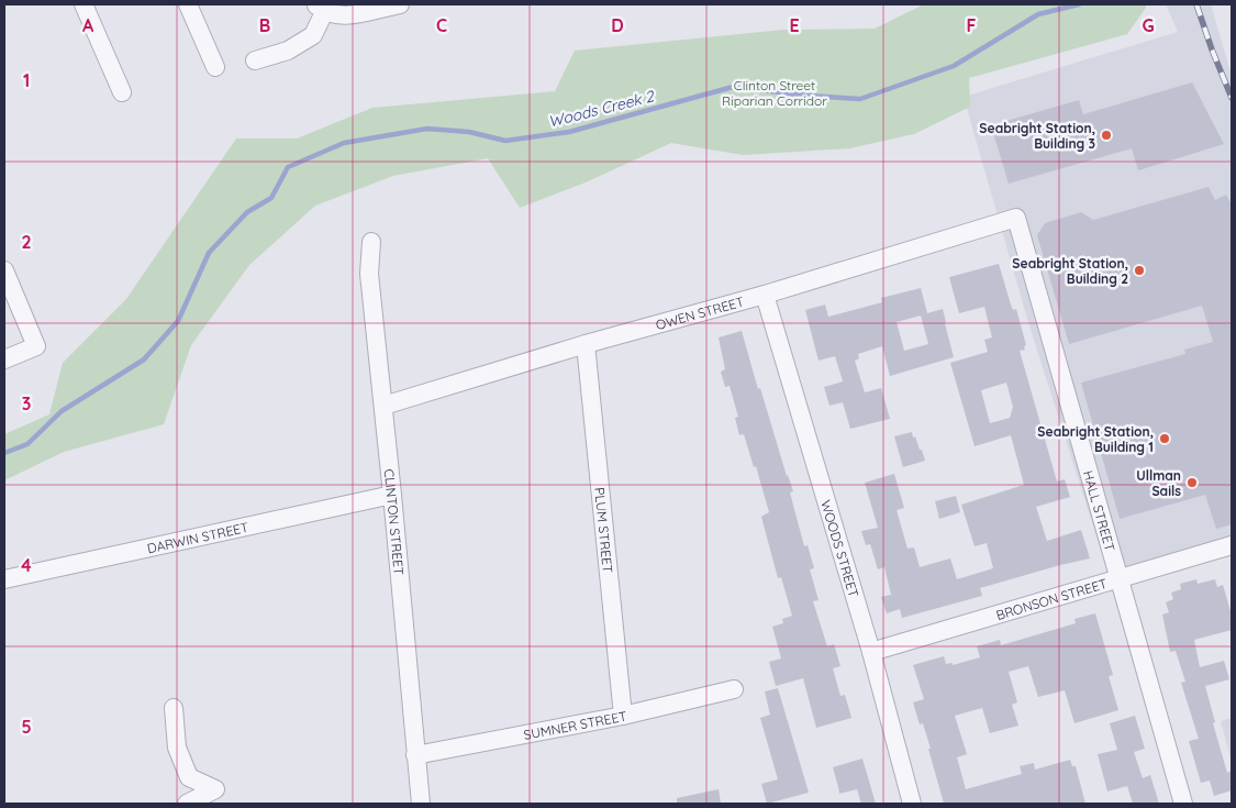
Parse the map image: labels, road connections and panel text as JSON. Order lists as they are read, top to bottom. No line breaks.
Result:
{"streets":{"street":["OWEN STREET","HALL STREET","CLINTON STREET","PLUM STREET","DARWIN STREET","WOODS STREET","BRONSON STREET","SUMNER STREET"]},"crossings":[["OWEN STREET","HALL STREET"],["OWEN STREET","CLINTON STREET"],["OWEN STREET","PLUM STREET"],["OWEN STREET","WOODS STREET"],["HALL STREET","BRONSON STREET"],["CLINTON STREET","DARWIN STREET"],["CLINTON STREET","SUMNER STREET"],["PLUM STREET","SUMNER STREET"],["WOODS STREET","BRONSON STREET"]],"water":["Woods Creek 2"],"parks":["Clinton Street Riparian Corridor"],"places":["Seabright Station, Building 3","Seabright Station, Building 2","Seabright Station, Building 1","Ullman Sails"],"grid":{"columns":["A","B","C","D","E","F","G"],"rows":["1","2","3","4","5"]}}
